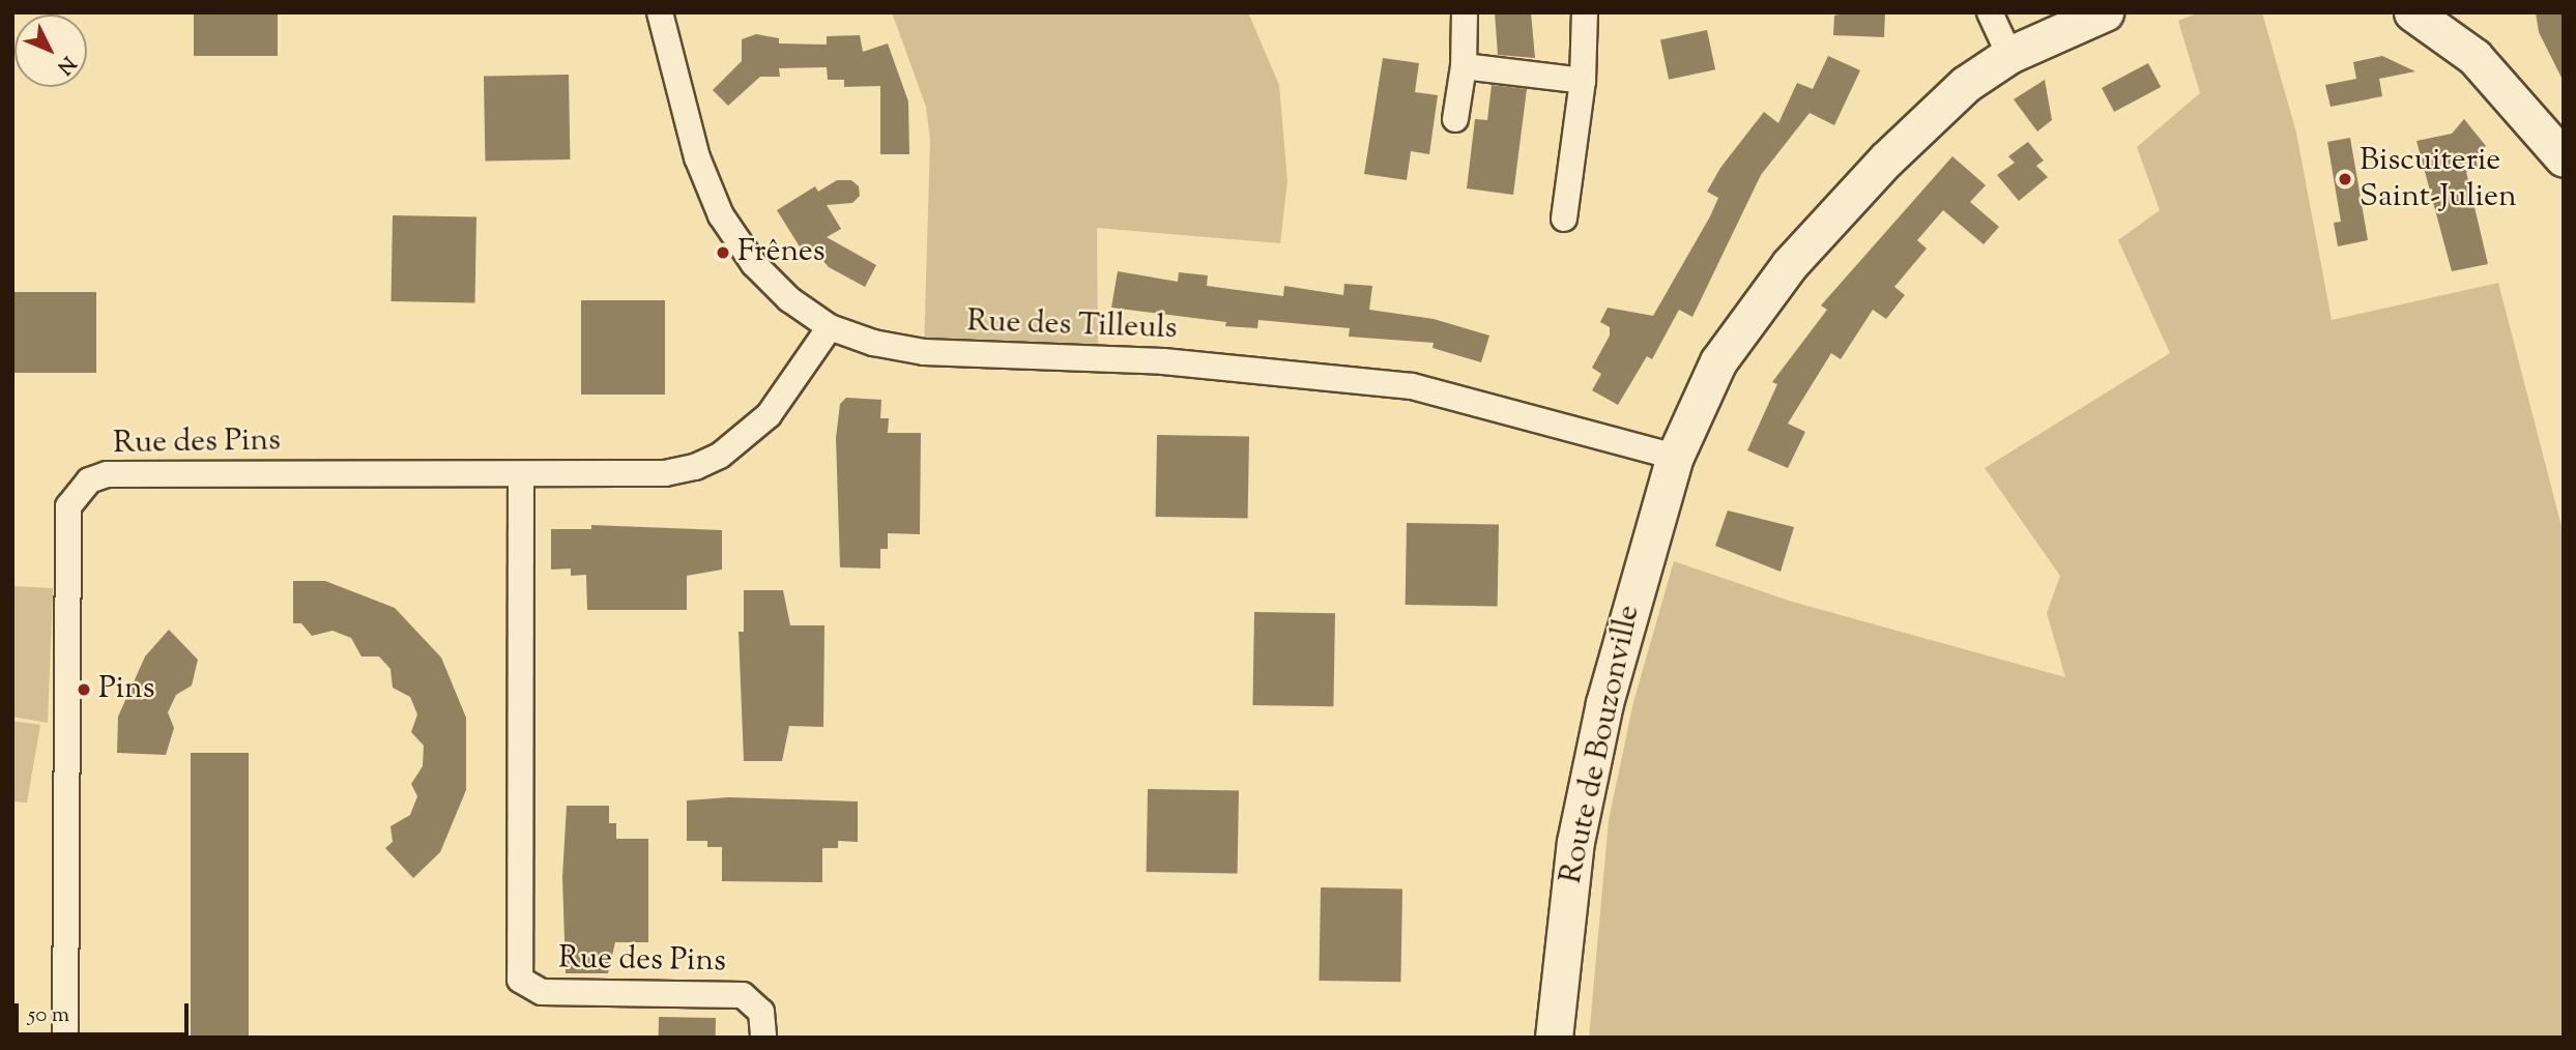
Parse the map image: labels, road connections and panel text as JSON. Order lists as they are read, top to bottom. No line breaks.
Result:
{"streets":{"main road":["Route de Bouzonville"],"street":["Rue des Tilleuls","Rue des Pins"]},"crossings":[["Rue des Tilleuls","Rue des Pins"],["Rue des Tilleuls","Route de Bouzonville"]],"places":["Biscuiterie Saint-Julien","Frênes","Pins"],"scale_bar":"50 m","north":"bottom right"}
